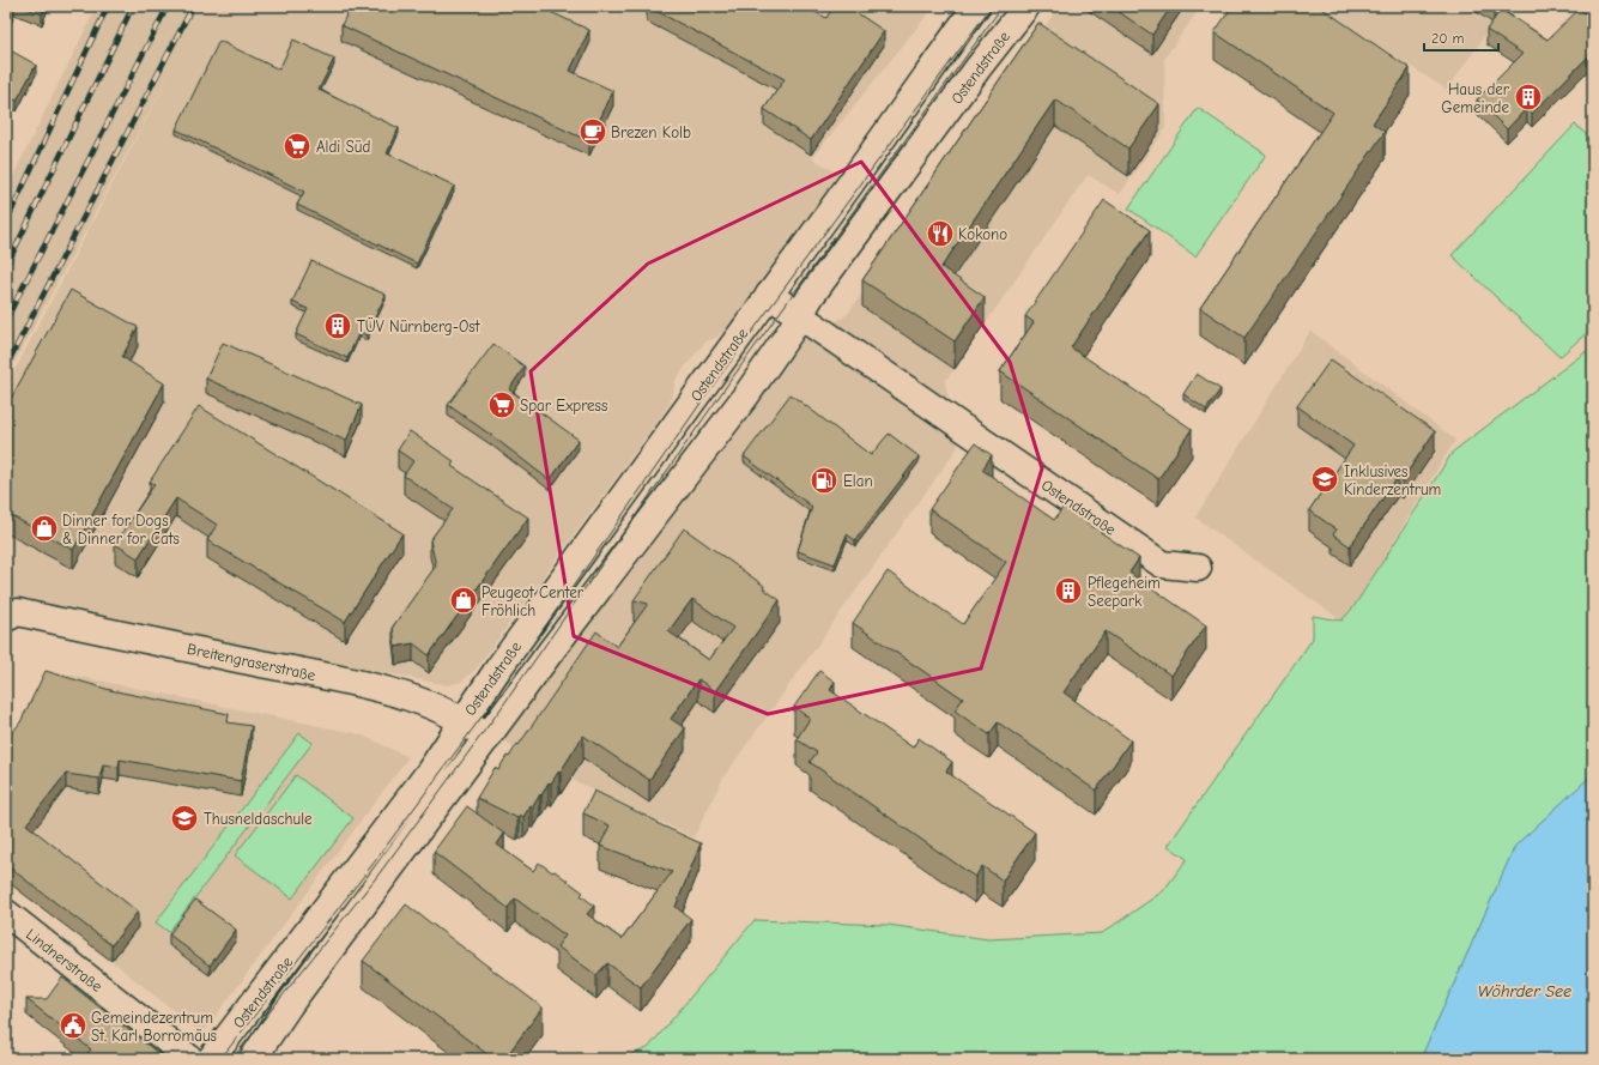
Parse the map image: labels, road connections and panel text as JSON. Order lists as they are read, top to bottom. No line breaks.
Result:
{"streets":{"main road":["Ostendstraße","Breitengraserstraße","Lindnerstraße"]},"crossings":[["Ostendstraße","Breitengraserstraße"]],"water":["Wöhrder See"],"places":{"building":["Haus der Gemeinde","TÜV Nürnberg-Ost","Pflegeheim Seepark"],"cafe":["Brezen Kolb"],"supermarket":["Aldi Süd","Spar Express"],"restaurant":["Kokono"],"school or university":["Inklusives Kinderzentrum","Thusneldaschule"],"fuel station":["Elan"],"shop":["Dinner for Dogs & Dinner for Cats","Peugeot Center Fröhlich"],"public building":["Gemeindezentrum St. Karl Borromäus"]},"scale_bar":"20 m"}
